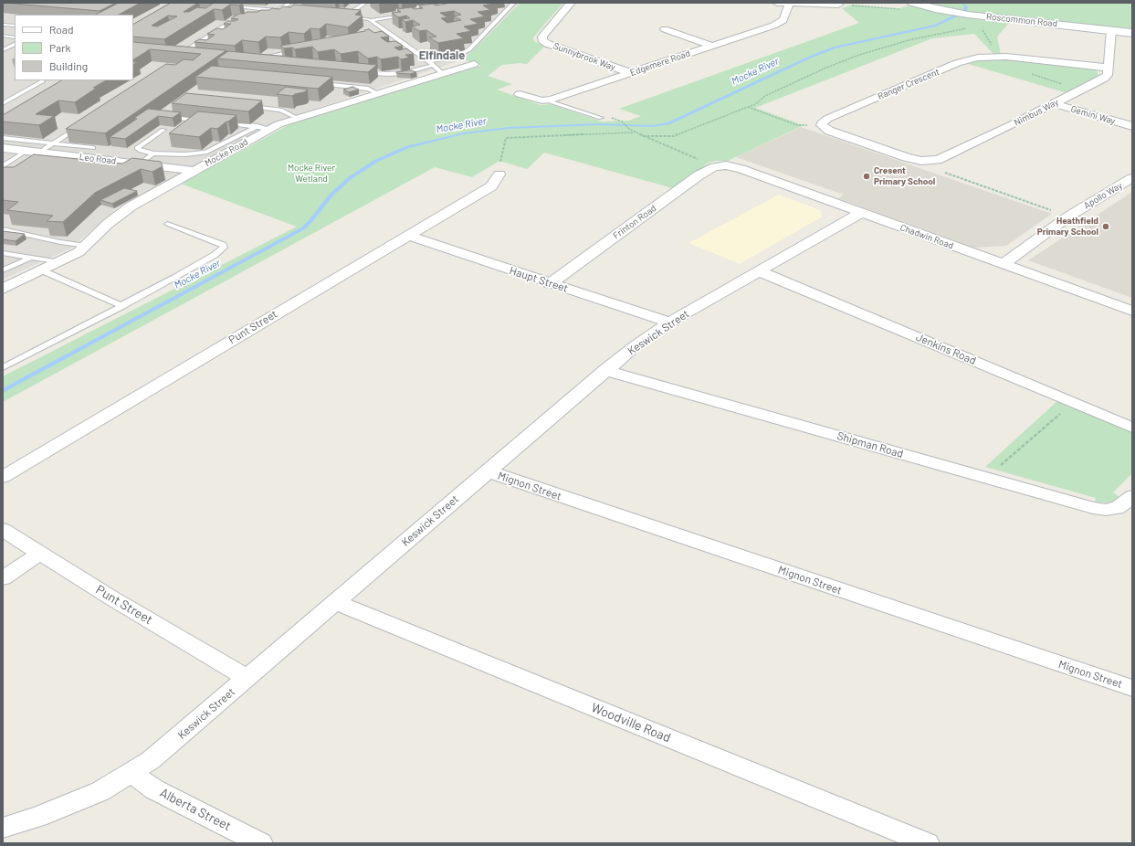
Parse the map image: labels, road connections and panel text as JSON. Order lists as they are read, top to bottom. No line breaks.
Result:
{"streets":{"street":["Roscommon Road","Sunnybrook Way","Edgemere Road","Ranger Crescent","Nimbus Way","Gemini Way","Mocke Road","Leo Road","Apollo Way","Frinton Road","Chadwin Road","Haupt Street","Punt Street","Keswick Street","Jenkins Road","Shipman Road","Mignon Street","Woodville Road","Alberta Street"]},"crossings":[["Roscommon Road","Nimbus Way"],["Sunnybrook Way","Edgemere Road"],["Ranger Crescent","Nimbus Way"],["Nimbus Way","Gemini Way"],["Mocke Road","Leo Road"],["Apollo Way","Chadwin Road"],["Frinton Road","Chadwin Road"],["Frinton Road","Haupt Street"],["Chadwin Road","Keswick Street"],["Haupt Street","Punt Street"],["Haupt Street","Keswick Street"],["Punt Street","Keswick Street"],["Keswick Street","Jenkins Road"],["Keswick Street","Shipman Road"],["Keswick Street","Mignon Street"],["Keswick Street","Woodville Road"],["Keswick Street","Alberta Street"]],"districts":["Elfindale"],"water":["Mocke River"],"parks":["Mocke River Wetland"],"places":["Cresent Primary School","Heathfield Primary School"],"legend":["Road","Park","Building"]}
